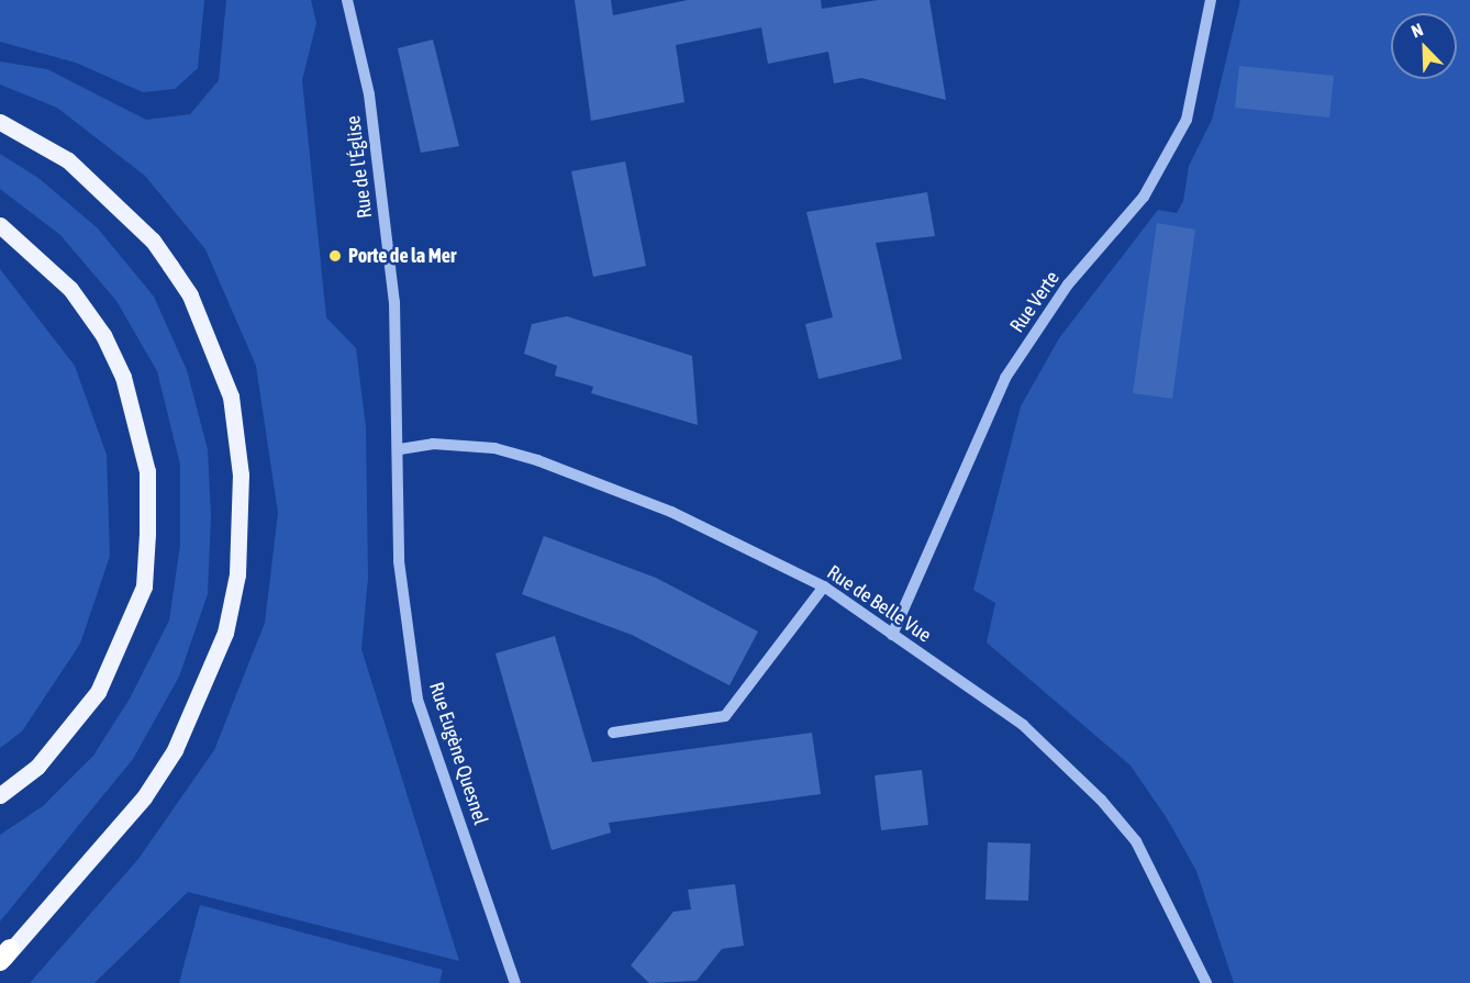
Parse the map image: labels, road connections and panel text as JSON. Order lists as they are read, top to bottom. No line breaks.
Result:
{"streets":{"street":["Rue de l'Église","Rue Verte","Rue de Belle Vue","Rue Eugène Quesnel"]},"crossings":[["Rue de l'Église","Rue de Belle Vue"],["Rue de l'Église","Rue Eugène Quesnel"],["Rue Verte","Rue de Belle Vue"],["Rue de Belle Vue","Rue Eugène Quesnel"]],"places":["Porte de la Mer"],"north":"top left"}
